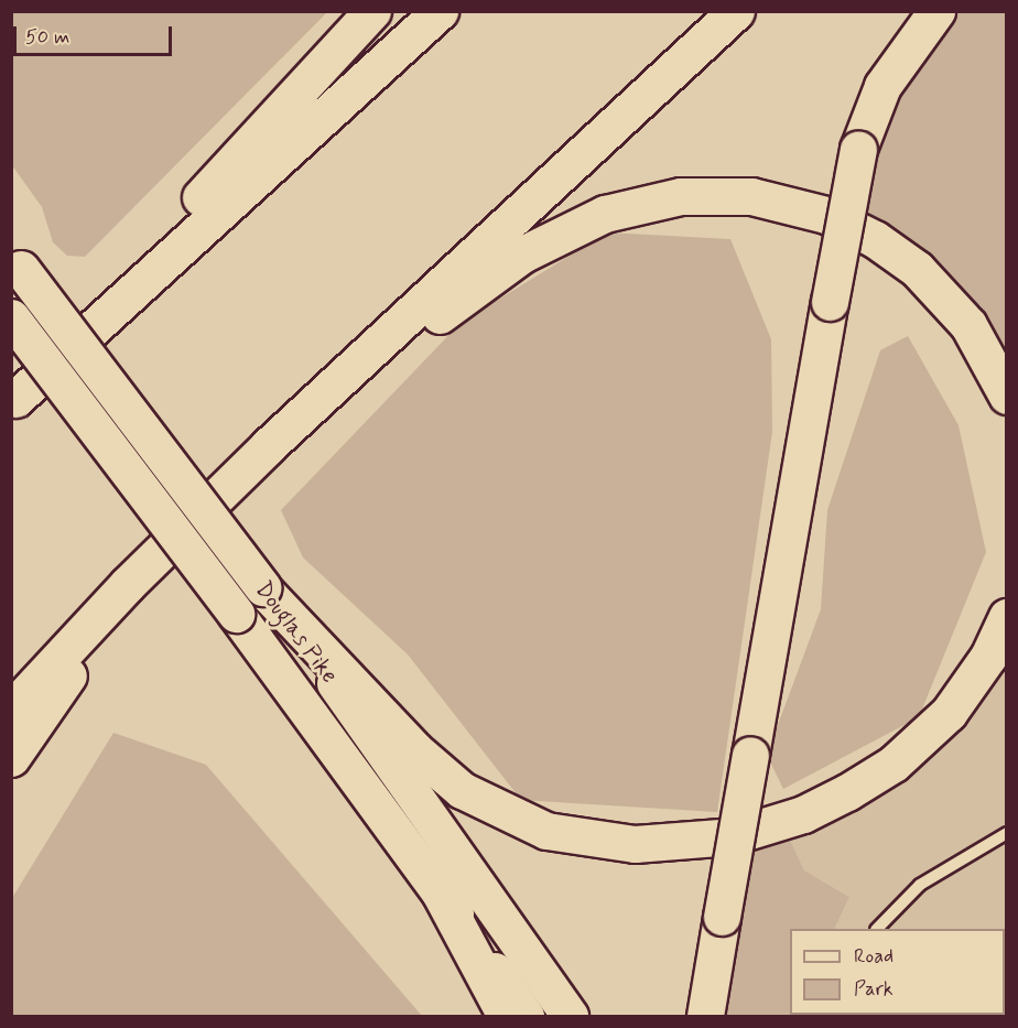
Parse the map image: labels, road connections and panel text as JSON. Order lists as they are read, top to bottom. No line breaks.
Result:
{"streets":{"main road":["Douglas Pike"]},"legend":["Road","Park"],"scale_bar":"50 m"}
